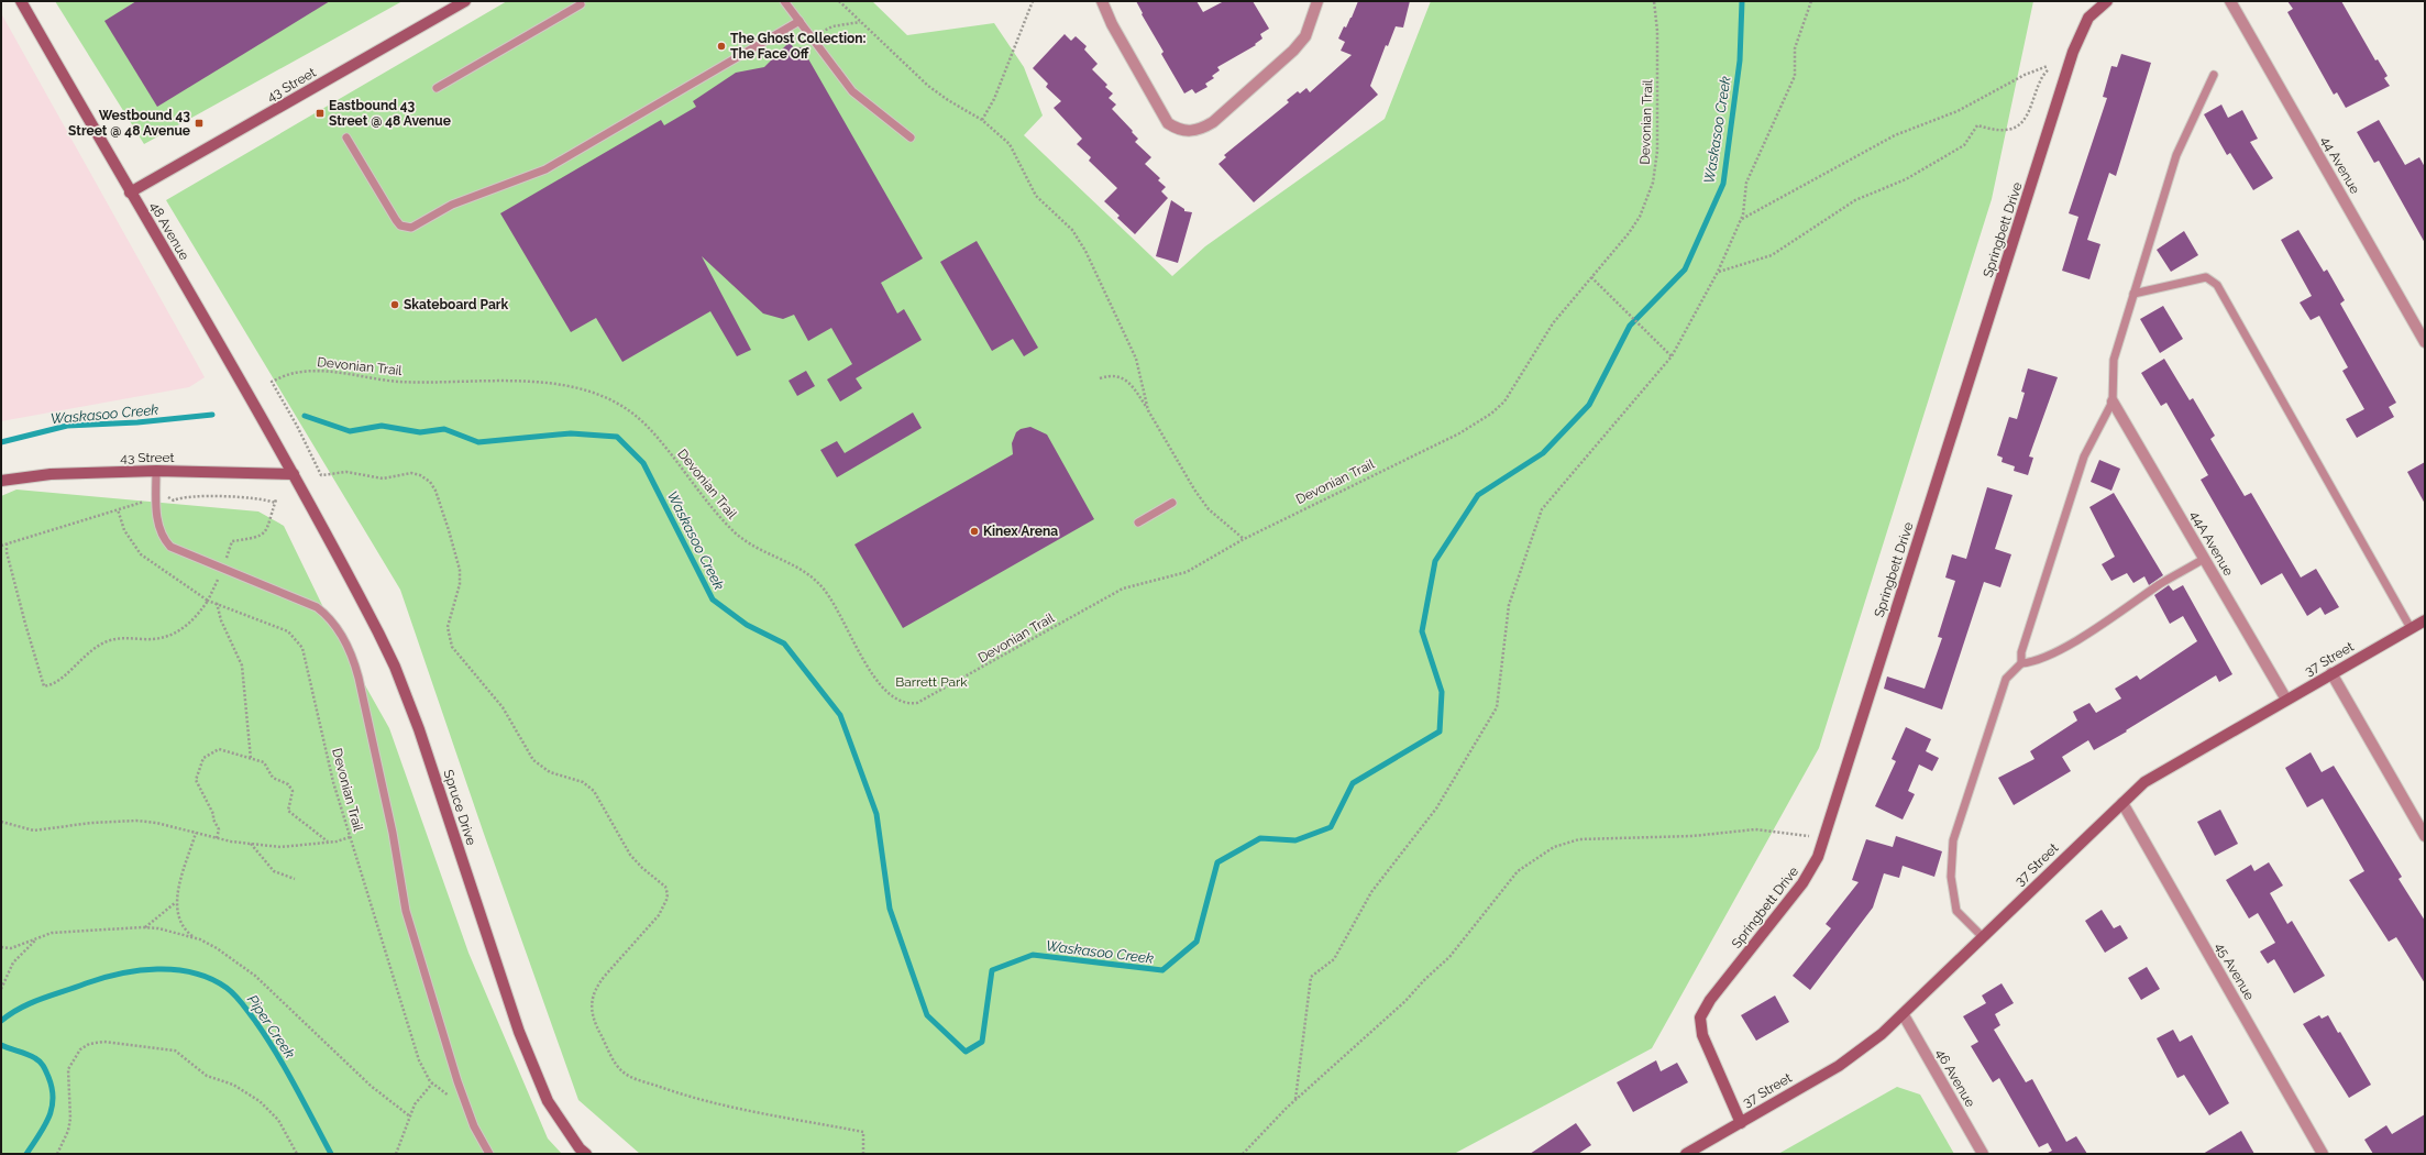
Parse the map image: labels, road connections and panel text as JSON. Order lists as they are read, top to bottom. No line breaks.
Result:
{"streets":{"street":["43 Street","44 Avenue","Springbett Drive","48 Avenue","44A Avenue","37 Street","Spruce Drive","45 Avenue","46 Avenue"],"path":["Devonian Trail"]},"crossings":[["43 Street","48 Avenue"],["43 Street","Spruce Drive"],["Springbett Drive","37 Street"],["48 Avenue","Spruce Drive"],["44A Avenue","37 Street"],["37 Street","45 Avenue"],["37 Street","46 Avenue"]],"water":["Waskasoo Creek","Piper Creek"],"parks":["Barrett Park"],"places":{"other":["The Ghost Collection: The Face Off","Skateboard Park","Kinex Arena"],"transit":["Eastbound 43 Street @ 48 Avenue","Westbound 43 Street @ 48 Avenue"]}}
